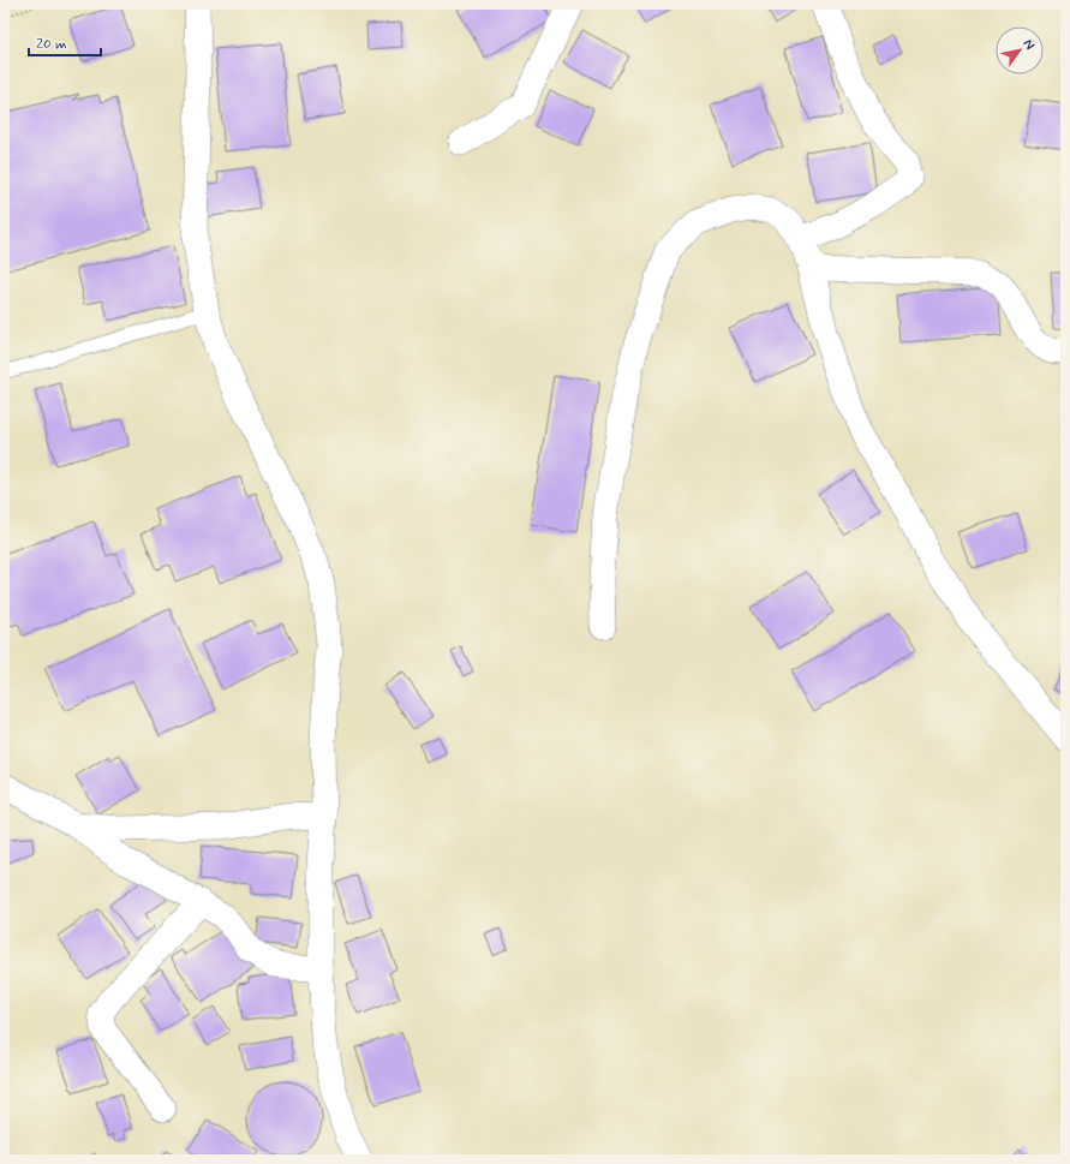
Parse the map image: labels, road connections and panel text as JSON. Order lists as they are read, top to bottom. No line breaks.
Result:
{"scale_bar":"20 m","north":"top right"}
